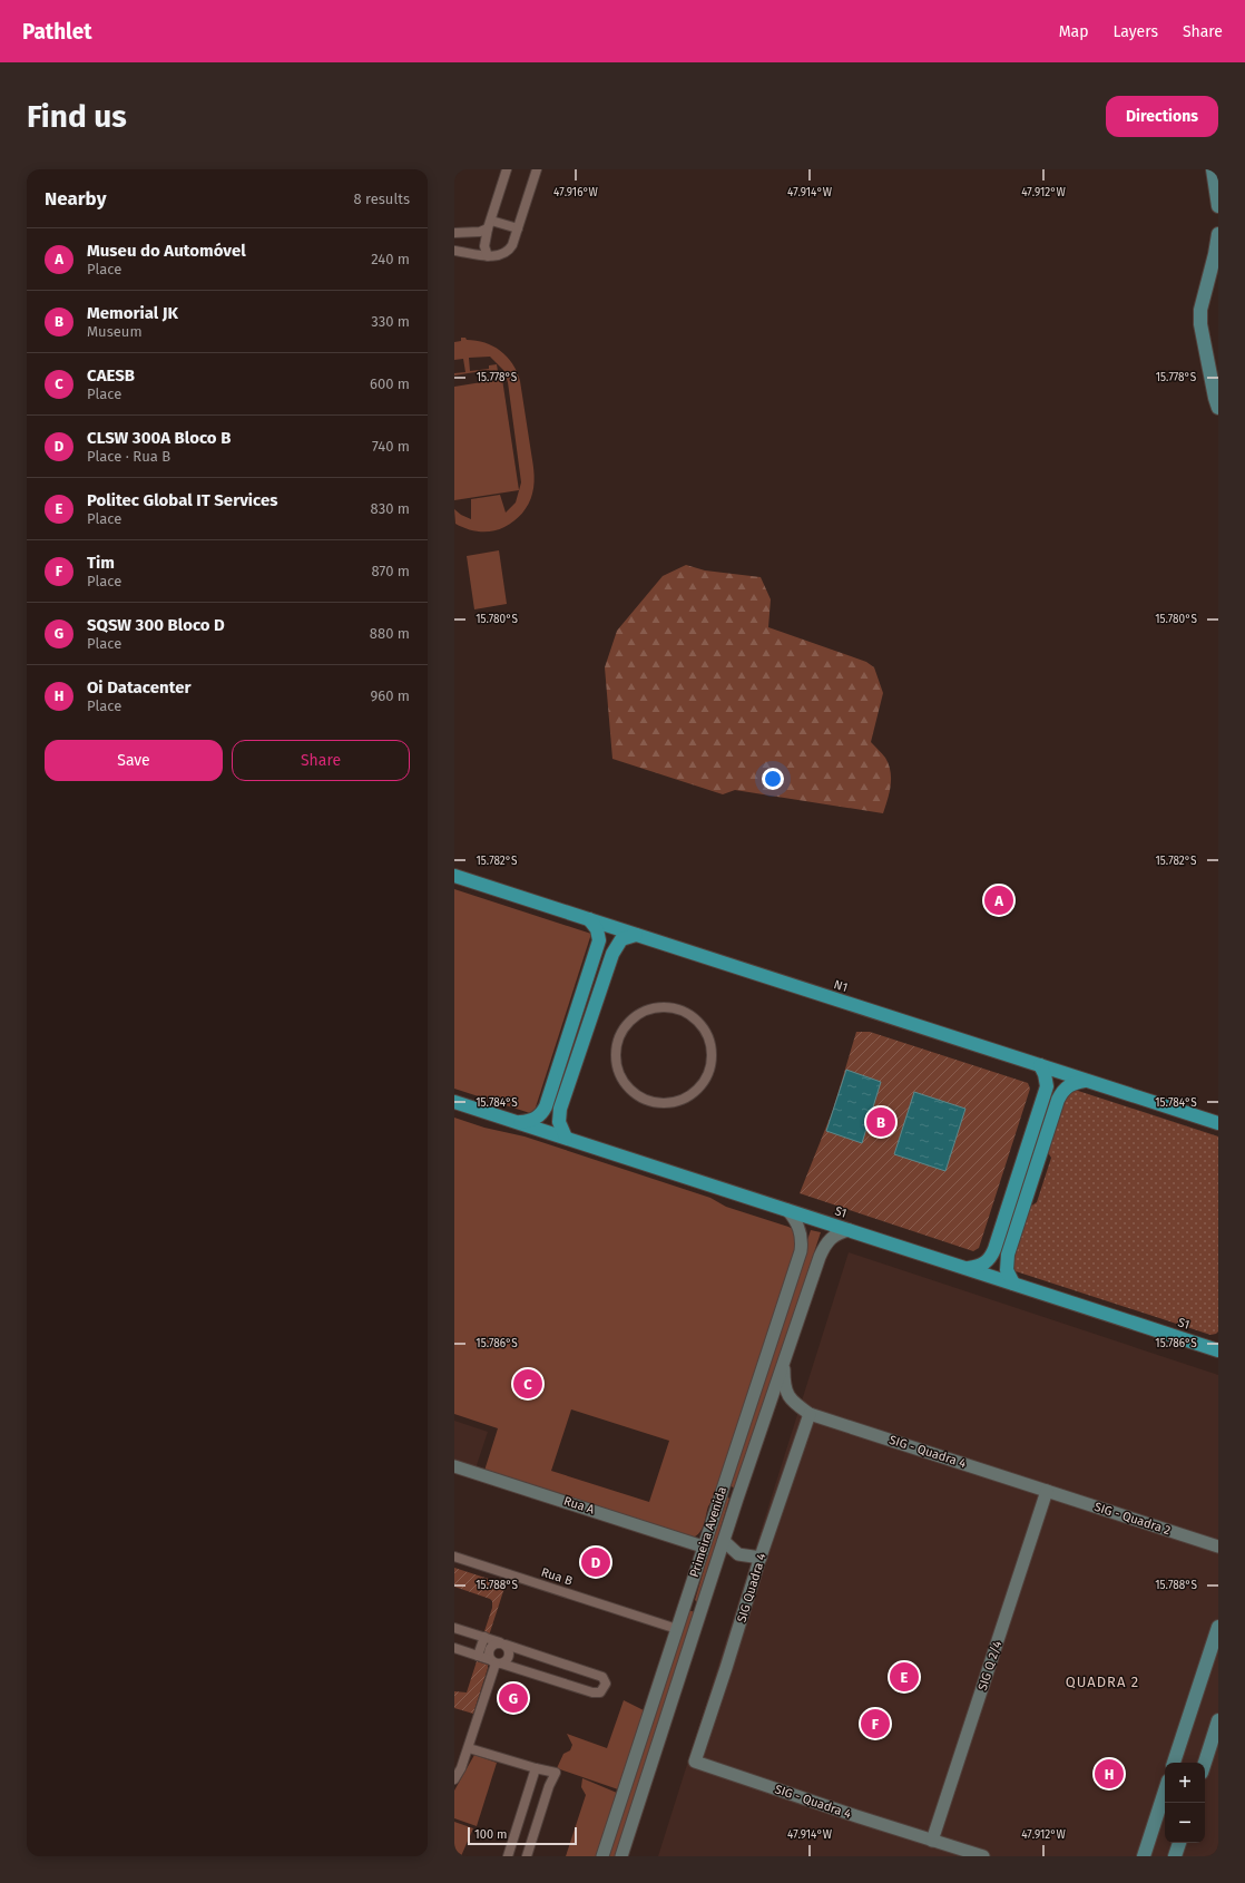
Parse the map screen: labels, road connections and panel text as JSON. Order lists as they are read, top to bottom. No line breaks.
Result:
{"streets":{"highway":["N1","S1"],"street":["SIG - Quadra 4","Rua A","SIG - Quadra 2","Primeira Avenida","Rua B","SIG Quadra 4","SIG Q 2/4"]},"crossings":[["S1","Primeira Avenida"],["SIG - Quadra 4","SIG - Quadra 2"],["SIG - Quadra 4","Primeira Avenida"],["SIG - Quadra 4","SIG Quadra 4"],["SIG - Quadra 4","SIG Q 2/4"],["Rua A","Primeira Avenida"],["SIG - Quadra 2","SIG Q 2/4"],["Primeira Avenida","Rua B"]],"districts":["QUADRA 2"],"scale_bar":"100 m","page":{"header":"Pathlet","nav":["Map","Layers","Share"],"buttons":["Directions",["Save","Share"]],"title":"Find us","heading":["Nearby","8 results"],"list":[{"mark":"A","name":"Museu do Automóvel","note":"Place","value":"240 m"},{"mark":"B","name":"Memorial JK","note":"Museum","value":"330 m"},{"mark":"C","name":"CAESB","note":"Place","value":"600 m"},{"mark":"D","name":"CLSW 300A Bloco B","note":"Place · Rua B","value":"740 m"},{"mark":"E","name":"Politec Global IT Services","note":"Place","value":"830 m"},{"mark":"F","name":"Tim","note":"Place","value":"870 m"},{"mark":"G","name":"SQSW 300 Bloco D","note":"Place","value":"880 m"},{"mark":"H","name":"Oi Datacenter","note":"Place","value":"960 m"}],"pins":["A","B","C","D","E","G","F","H"],"map_buttons":["+","−"],"scale":"100 m"},"coordinates":["47.916°W","47.914°W","47.912°W","15.778°S","15.780°S","15.782°S","15.784°S","15.786°S","15.788°S"]}
